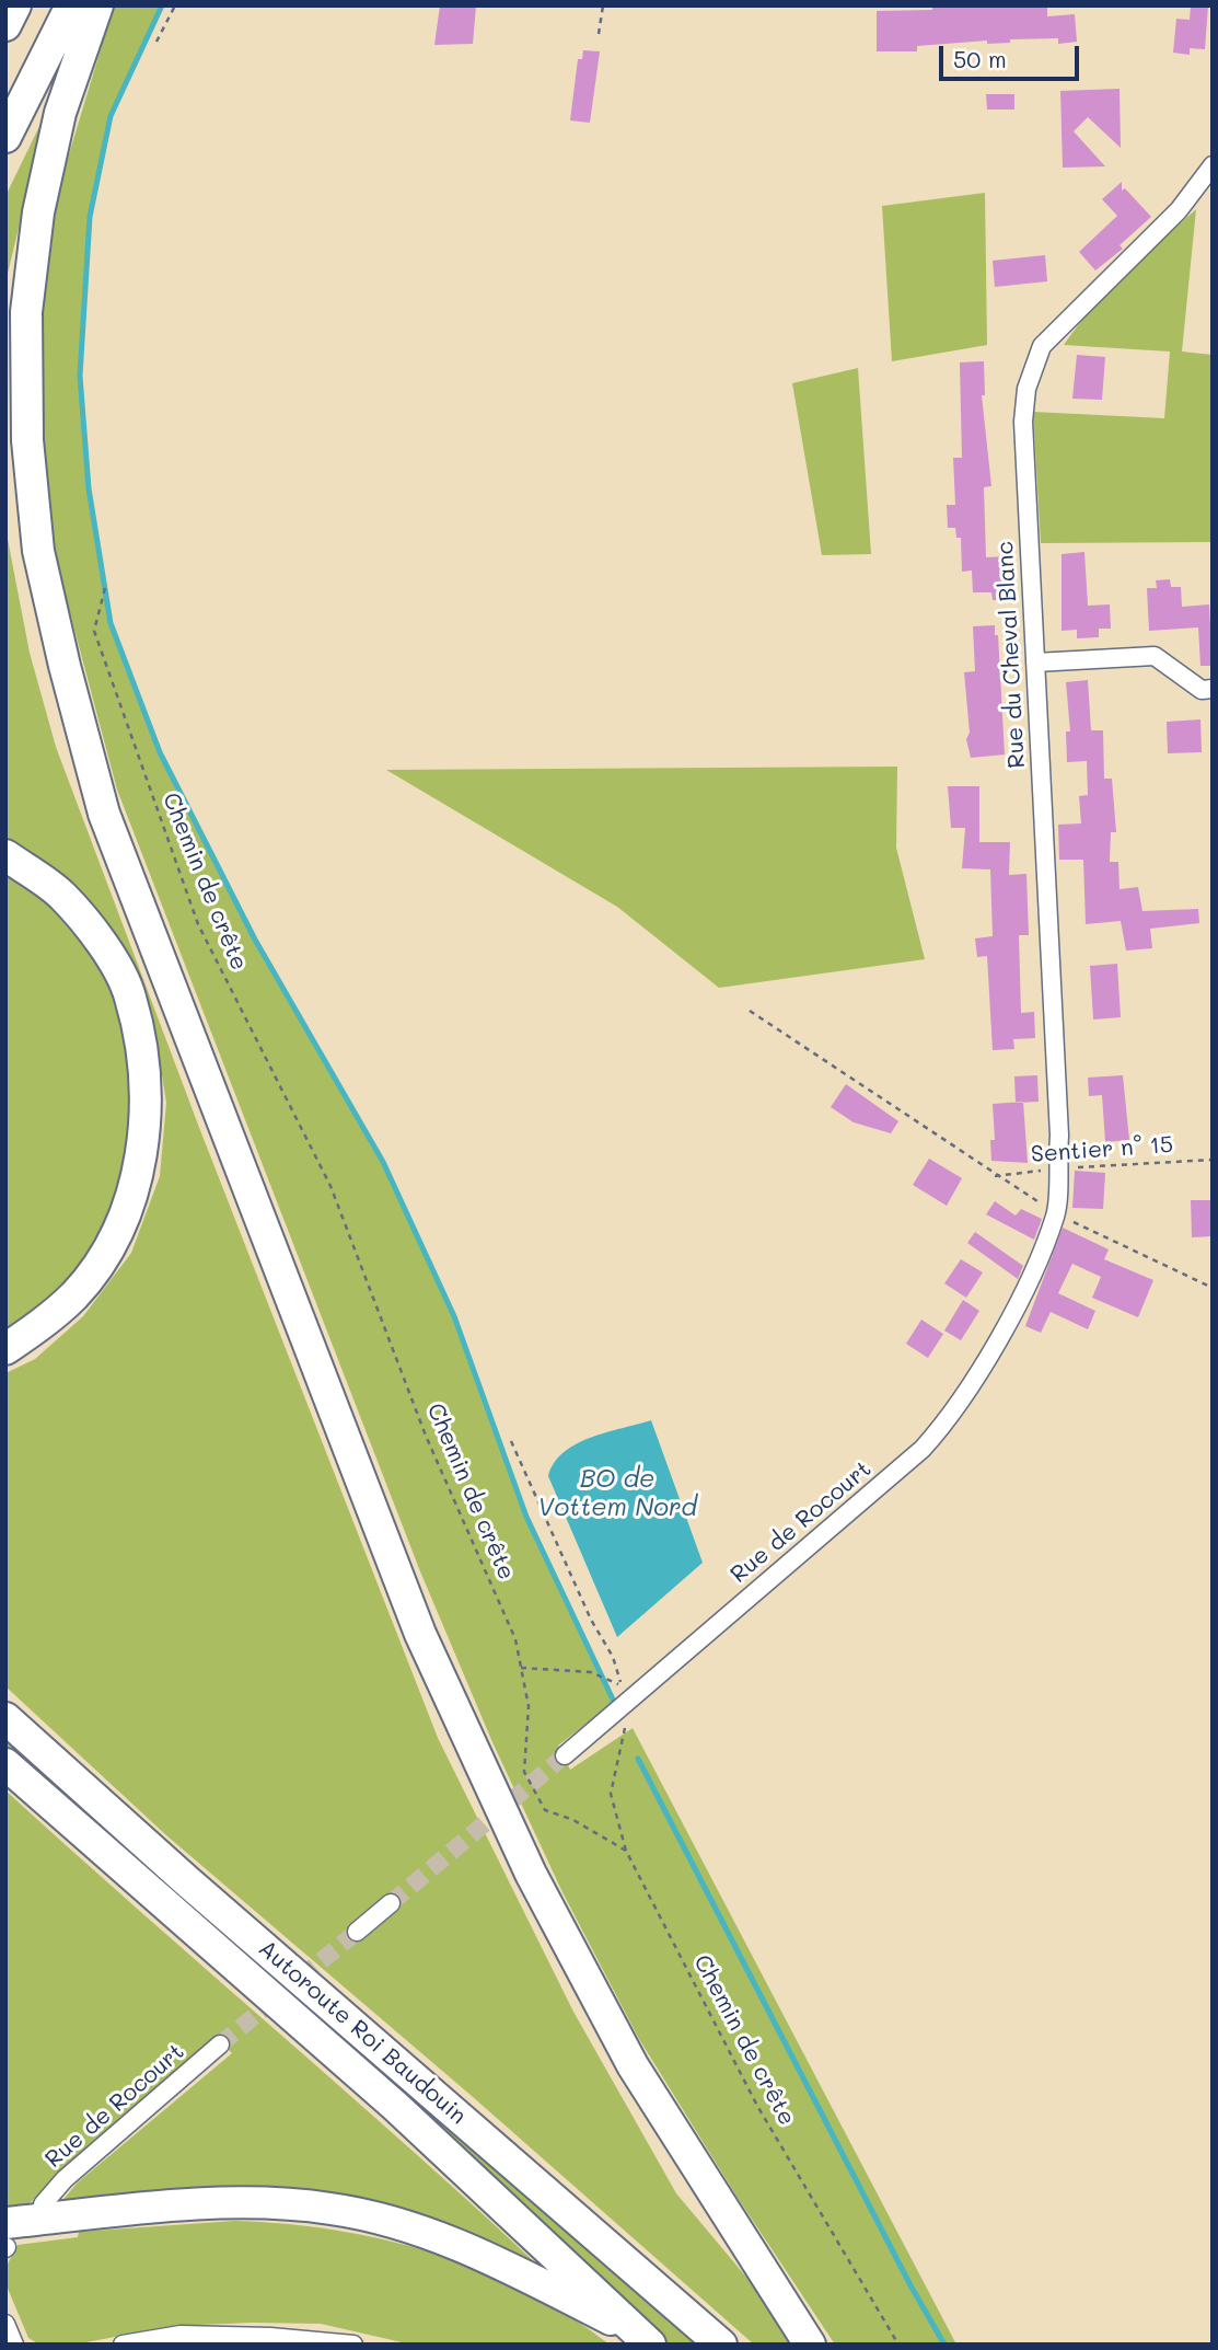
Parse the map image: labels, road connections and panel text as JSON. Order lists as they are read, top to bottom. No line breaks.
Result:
{"streets":{"highway":["Autoroute Roi Baudouin"],"street":["Rue du Cheval Blanc","Rue de Rocourt"],"path":["Chemin de crête","Sentier n° 15"]},"crossings":[["Rue du Cheval Blanc","Sentier n° 15"],["Rue du Cheval Blanc","Rue de Rocourt"]],"water":["BO de Vottem Nord"],"scale_bar":"50 m"}
